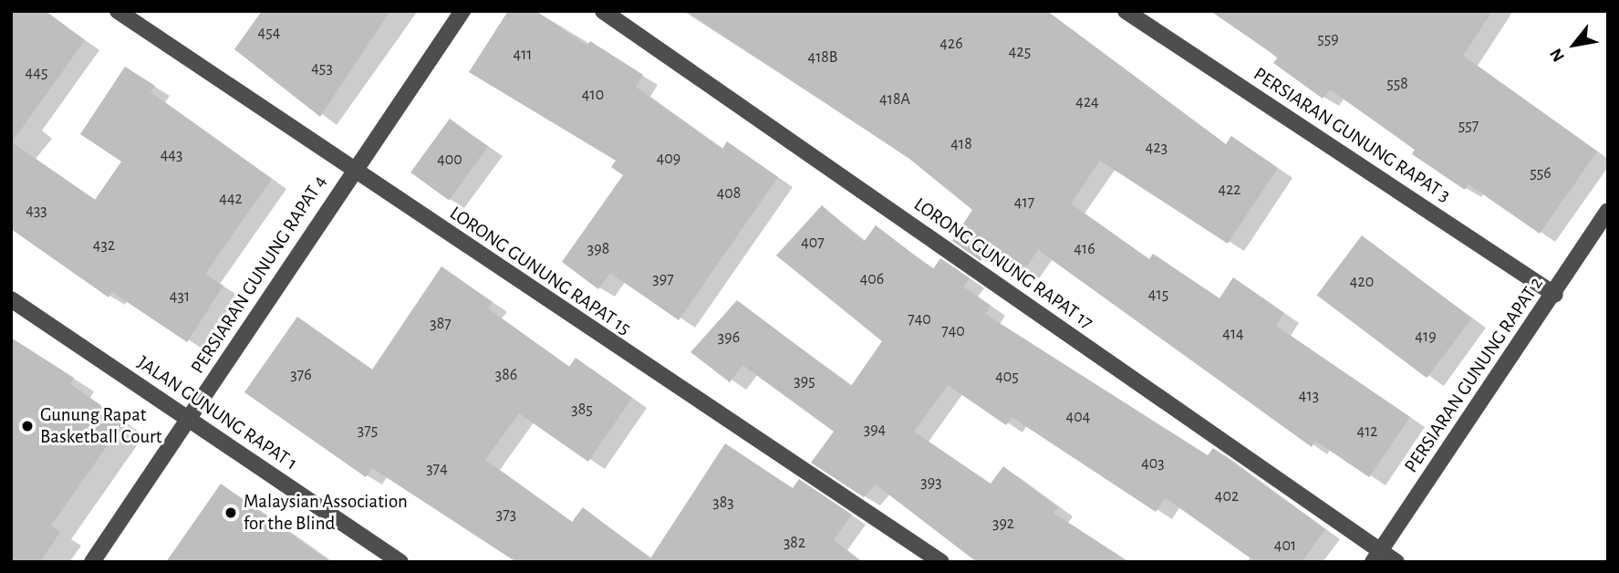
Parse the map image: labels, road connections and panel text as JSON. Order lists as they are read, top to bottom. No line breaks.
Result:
{"streets":{"street":["PERSIARAN GUNUNG RAPAT 3","LORONG GUNUNG RAPAT 17","LORONG GUNUNG RAPAT 15","PERSIARAN GUNUNG RAPAT 4","PERSIARAN GUNUNG RAPAT 2","JALAN GUNUNG RAPAT 1"]},"crossings":[["PERSIARAN GUNUNG RAPAT 3","PERSIARAN GUNUNG RAPAT 2"],["LORONG GUNUNG RAPAT 17","PERSIARAN GUNUNG RAPAT 2"],["LORONG GUNUNG RAPAT 15","PERSIARAN GUNUNG RAPAT 4"],["PERSIARAN GUNUNG RAPAT 4","JALAN GUNUNG RAPAT 1"]],"places":["Gunung Rapat Basketball Court","Malaysian Association for the Blind"],"house_numbers":["454","559","426","425","411","418B","453","445","558","410","418A","424","557","418","423","443","409","400","556","422","408","442","417","433","407","432","398","416","397","406","420","415","431","740","387","740","414","419","396","376","386","405","395","413","385","404","394","375","412","403","374","393","402","383","373","392","382","401"],"north":"bottom left"}
